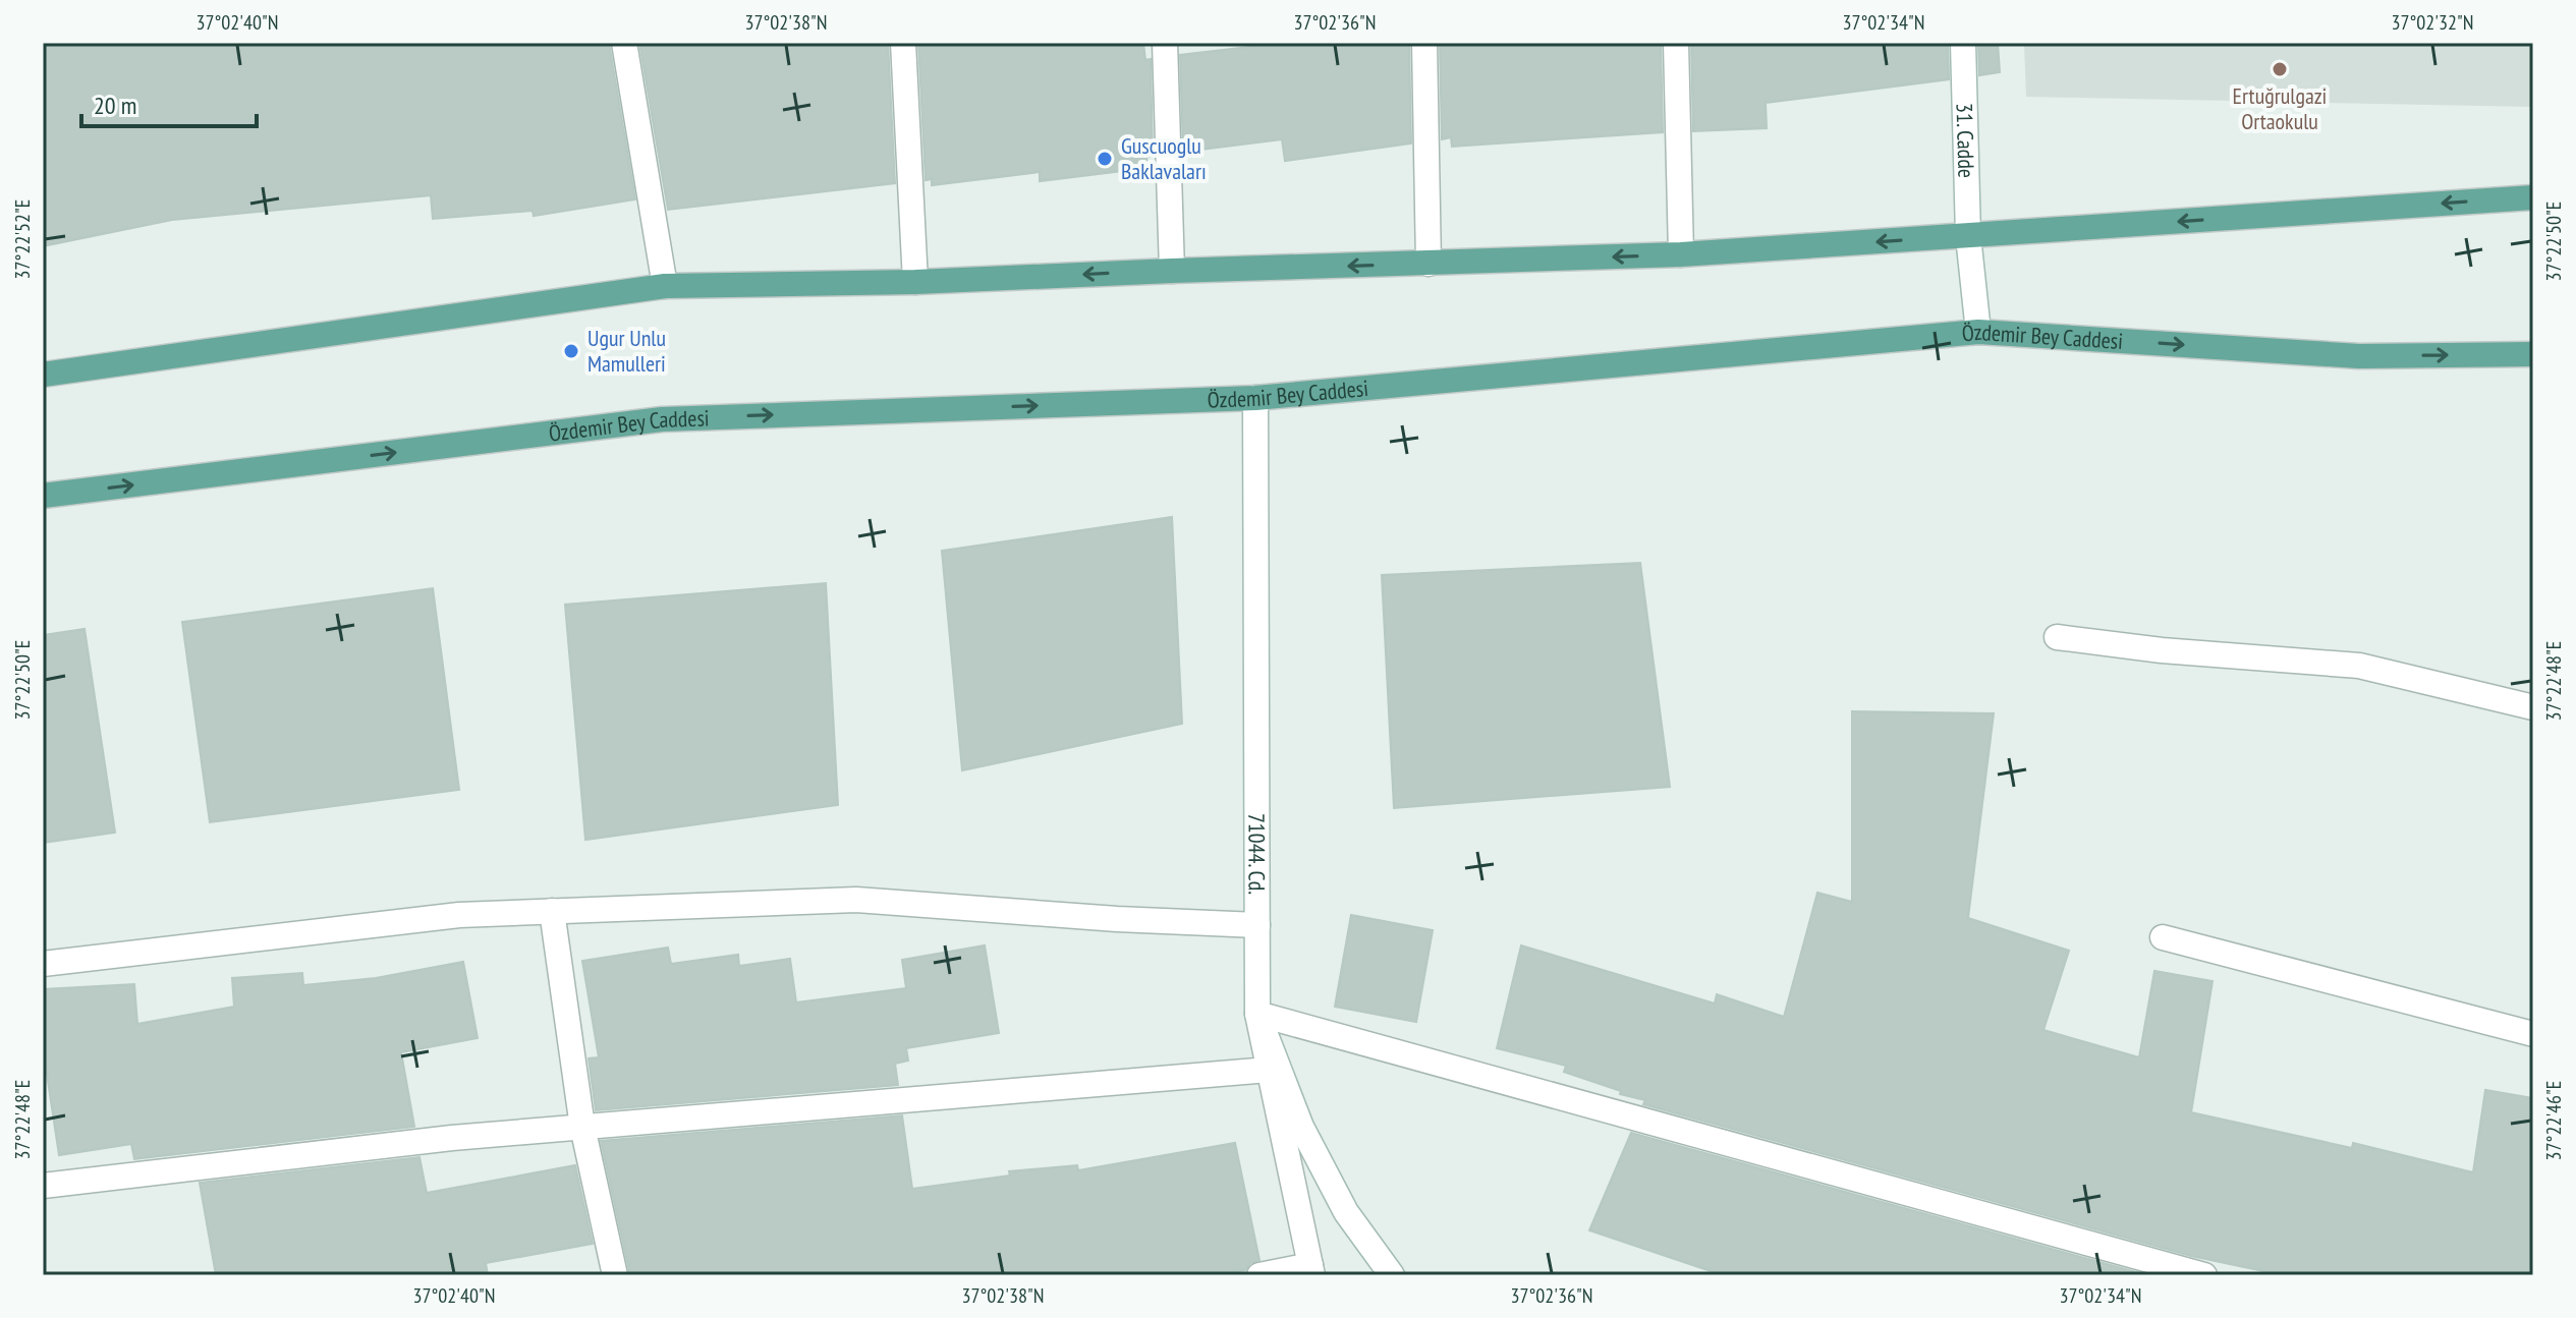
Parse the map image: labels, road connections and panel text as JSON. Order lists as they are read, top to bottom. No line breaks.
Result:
{"streets":{"main road":["Özdemir Bey Caddesi"],"street":["31. Cadde","71044. Cd."]},"crossings":[["31. Cadde","Özdemir Bey Caddesi"],["Özdemir Bey Caddesi","71044. Cd."]],"places":["Ertuğrulgazi Ortaokulu","Guscuoglu Baklavaları","Ugur Unlu Mamulleri"],"scale_bar":"20 m","coordinates":["37°02'40\"N","37°02'38\"N","37°02'36\"N","37°02'34\"N","37°02'32\"N","37°22'52\"E","37°22'50\"E","37°22'48\"E","37°22'46\"E"]}
